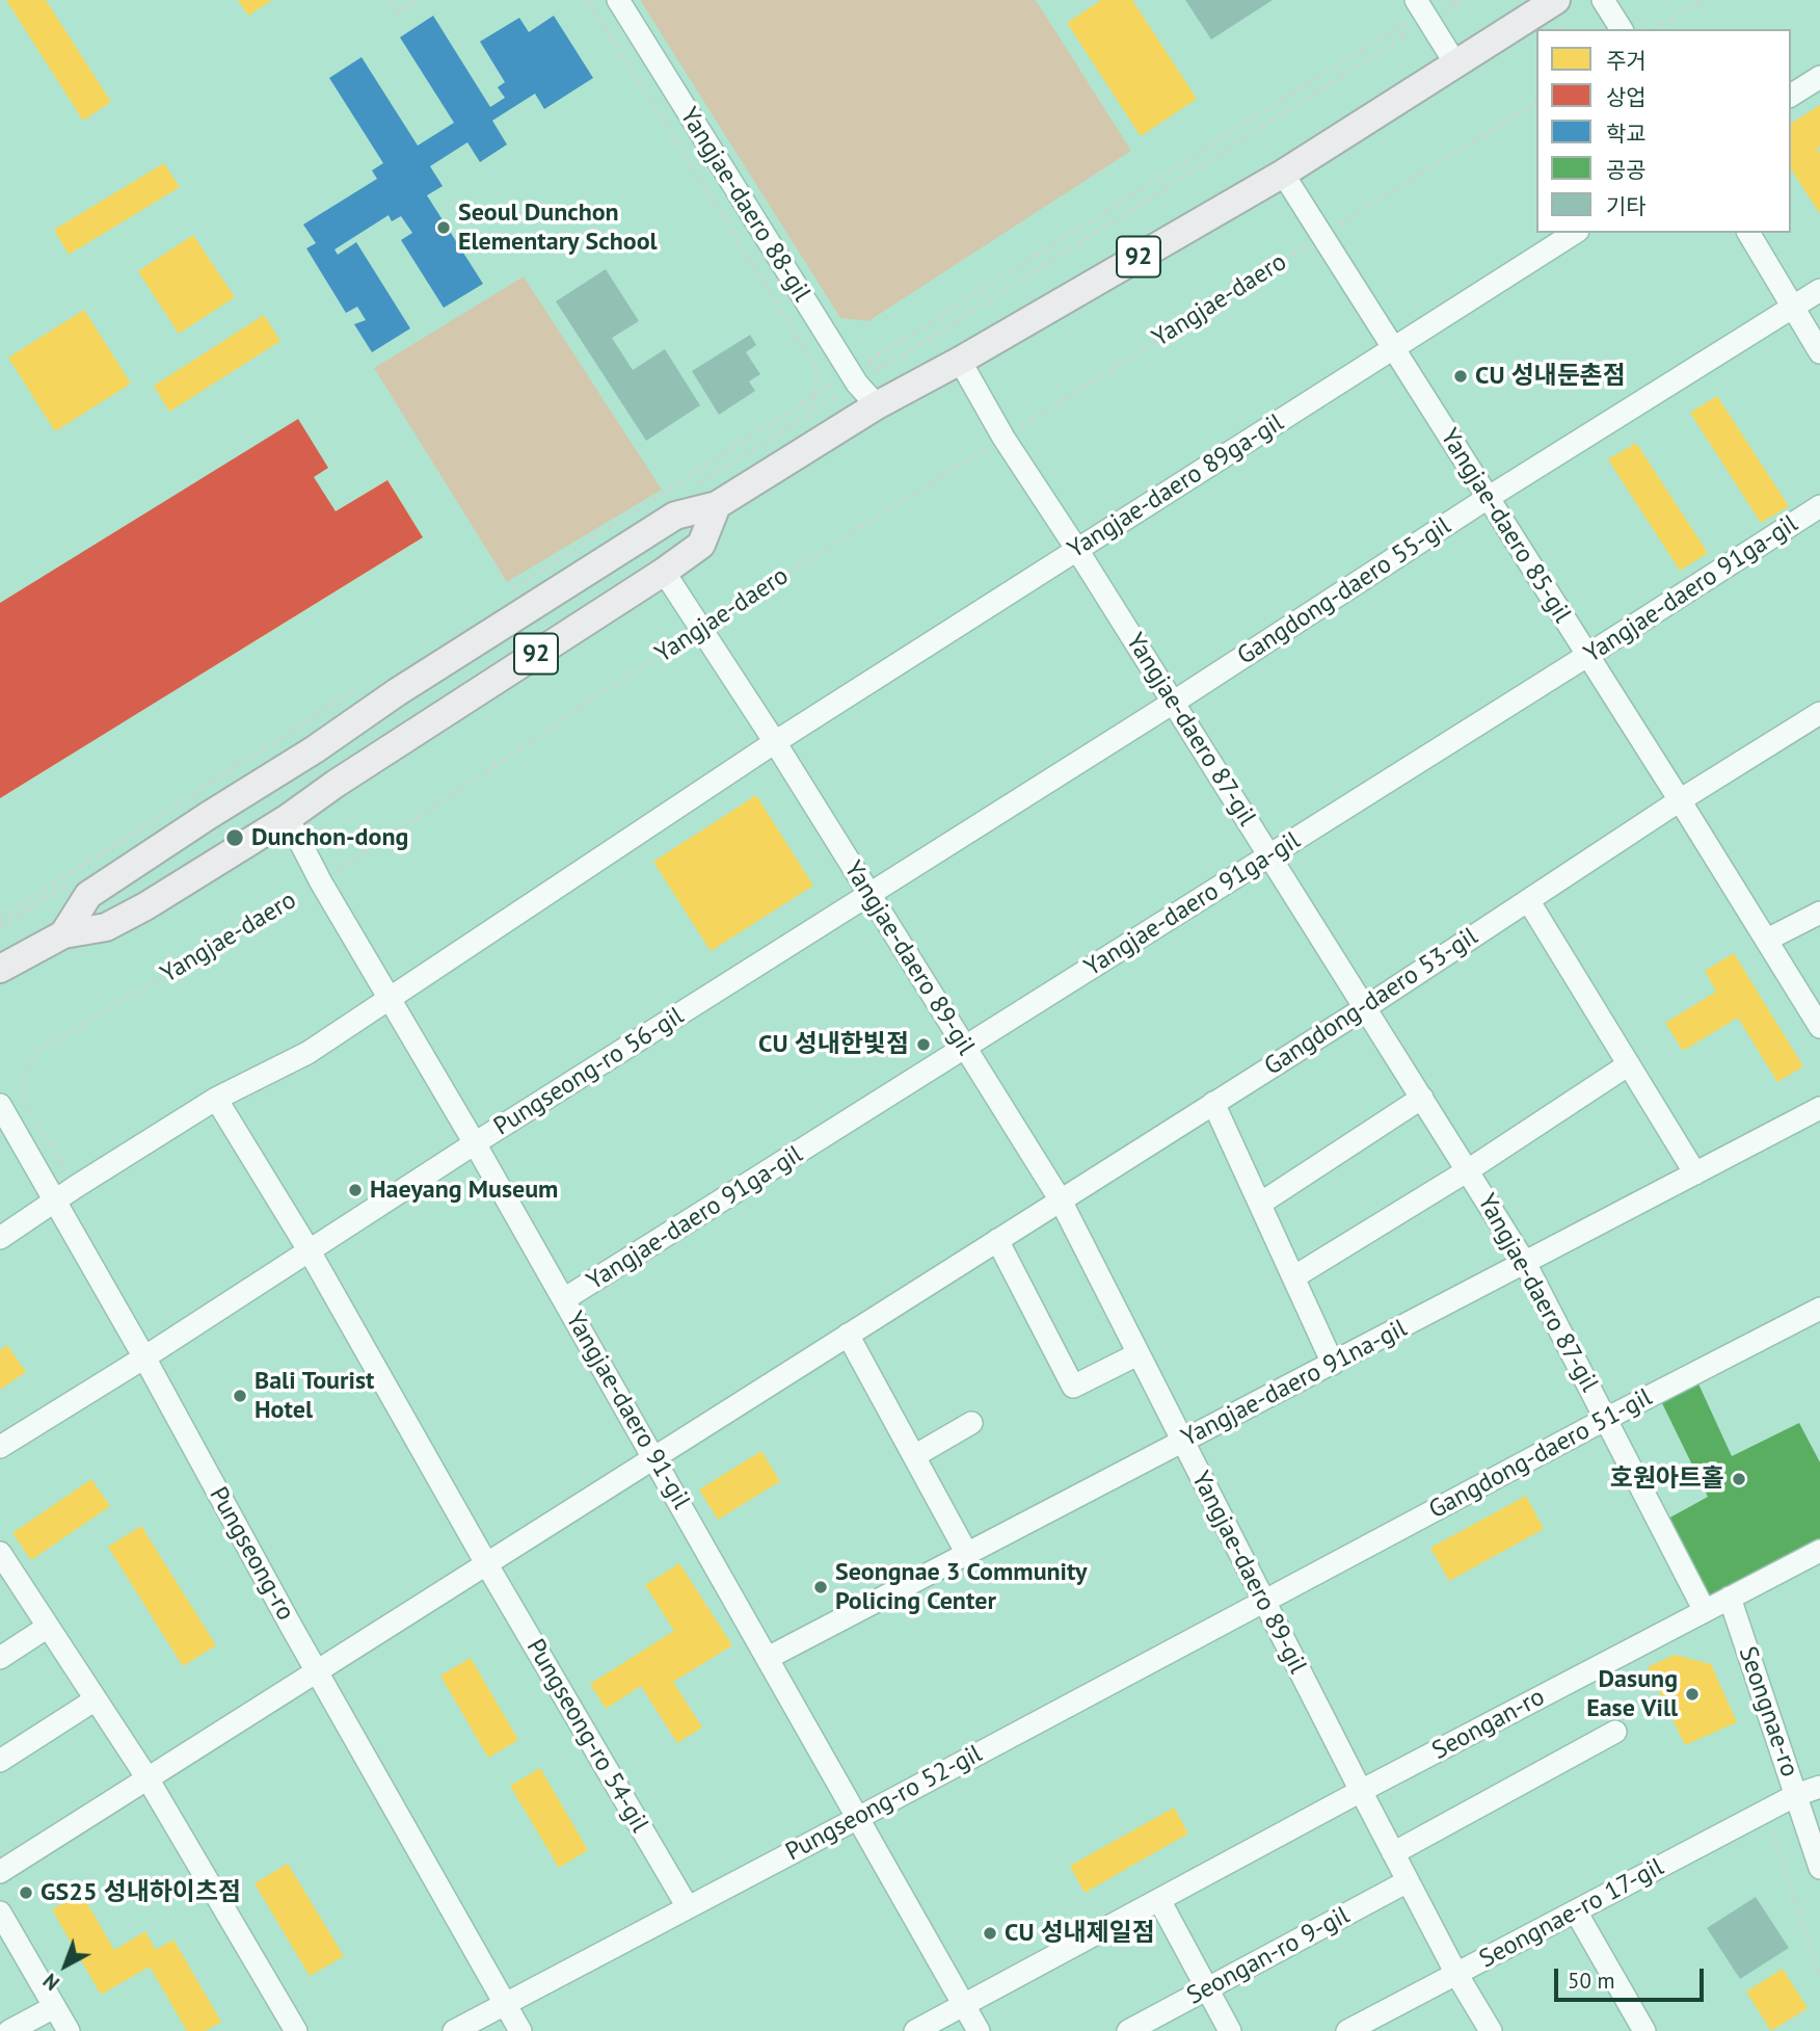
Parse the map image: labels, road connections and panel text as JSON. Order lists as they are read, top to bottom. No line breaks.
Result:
{"streets":{"main road":["92"],"street":["Yangjae-daero 88-gil","Yangjae-daero 89ga-gil","Yangjae-daero 85-gil","Yangjae-daero 91ga-gil","Gangdong-daero 55-gil","Yangjae-daero 87-gil","Yangjae-daero 89-gil","Gangdong-daero 53-gil","Pungseong-ro 56-gil","Yangjae-daero 91na-gil","Yangjae-daero 91-gil","Gangdong-daero 51-gil","Pungseong-ro","Seongnae-ro","Seongan-ro","Pungseong-ro 54-gil","Pungseong-ro 52-gil","Seongnae-ro 17-gil","Seongan-ro 9-gil"],"path":["Yangjae-daero"]},"crossings":[["Yangjae-daero 88-gil","92"],["92","Yangjae-daero 85-gil"],["92","Yangjae-daero 87-gil"],["92","Yangjae-daero 89-gil"],["92","Yangjae-daero 91-gil"],["Yangjae-daero","Yangjae-daero 89ga-gil"],["Yangjae-daero","Yangjae-daero 85-gil"],["Yangjae-daero","Yangjae-daero 87-gil"],["Yangjae-daero","Yangjae-daero 89-gil"],["Yangjae-daero","Yangjae-daero 91-gil"],["Yangjae-daero 89ga-gil","Yangjae-daero 85-gil"],["Yangjae-daero 89ga-gil","Yangjae-daero 87-gil"],["Yangjae-daero 89ga-gil","Yangjae-daero 89-gil"],["Yangjae-daero 89ga-gil","Yangjae-daero 91-gil"],["Yangjae-daero 89ga-gil","Pungseong-ro"],["Yangjae-daero 85-gil","Yangjae-daero 91ga-gil"],["Yangjae-daero 85-gil","Gangdong-daero 55-gil"],["Yangjae-daero 85-gil","Gangdong-daero 53-gil"],["Yangjae-daero 91ga-gil","Yangjae-daero 87-gil"],["Yangjae-daero 91ga-gil","Yangjae-daero 89-gil"],["Yangjae-daero 91ga-gil","Yangjae-daero 91-gil"],["Gangdong-daero 55-gil","Yangjae-daero 87-gil"],["Gangdong-daero 55-gil","Yangjae-daero 89-gil"],["Gangdong-daero 55-gil","Pungseong-ro 56-gil"],["Yangjae-daero 87-gil","Gangdong-daero 53-gil"],["Yangjae-daero 87-gil","Yangjae-daero 91na-gil"],["Yangjae-daero 87-gil","Gangdong-daero 51-gil"],["Yangjae-daero 87-gil","Seongan-ro"],["Yangjae-daero 89-gil","Gangdong-daero 53-gil"],["Yangjae-daero 89-gil","Pungseong-ro 56-gil"],["Yangjae-daero 89-gil","Yangjae-daero 91na-gil"],["Yangjae-daero 89-gil","Gangdong-daero 51-gil"],["Yangjae-daero 89-gil","Seongan-ro"],["Yangjae-daero 89-gil","Pungseong-ro 52-gil"],["Yangjae-daero 89-gil","Seongnae-ro 17-gil"],["Yangjae-daero 89-gil","Seongan-ro 9-gil"],["Pungseong-ro 56-gil","Yangjae-daero 91-gil"],["Pungseong-ro 56-gil","Pungseong-ro"],["Yangjae-daero 91na-gil","Yangjae-daero 91-gil"],["Yangjae-daero 91-gil","Seongan-ro"],["Yangjae-daero 91-gil","Pungseong-ro 52-gil"],["Gangdong-daero 51-gil","Pungseong-ro 52-gil"],["Pungseong-ro","Pungseong-ro 52-gil"],["Seongnae-ro","Seongan-ro"],["Seongnae-ro","Seongnae-ro 17-gil"],["Pungseong-ro 54-gil","Pungseong-ro 52-gil"]],"places":["Seoul Dunchon Elementary School","CU 성내둔촌점","Dunchon-dong","CU 성내한빛점","Haeyang Museum","Bali Tourist Hotel","호원아트홀","Seongnae 3 Community Policing Center","Dasung Ease Vill","GS25 성내하이츠점","CU 성내제일점"],"legend":["주거","상업","학교","공공","기타"],"scale_bar":"50 m","north":"bottom left"}
